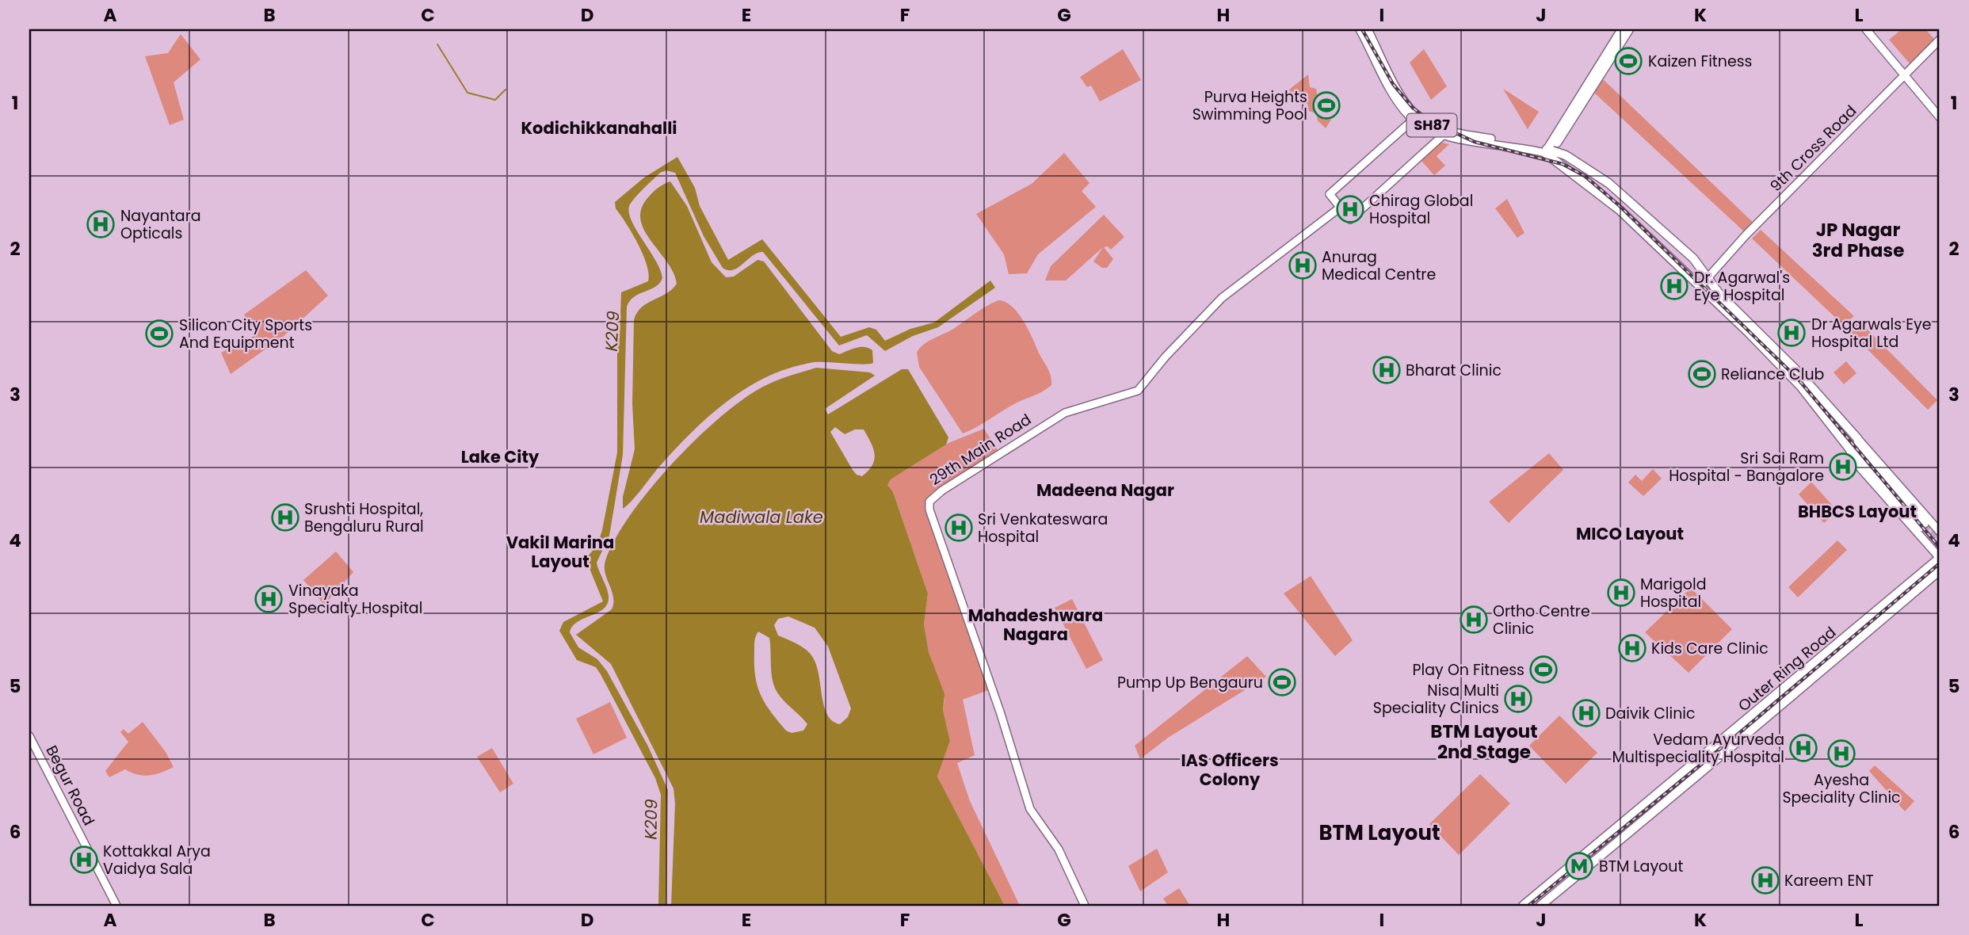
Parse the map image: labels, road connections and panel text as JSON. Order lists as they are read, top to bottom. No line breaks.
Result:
{"streets":{"highway":["Outer Ring Road"],"main road":["SH87","9th Cross Road","29th Main Road","Begur Road"]},"districts":["Kodichikkanahalli","JP Nagar 3rd Phase","Lake City","Madeena Nagar","BHBCS Layout","MICO Layout","Vakil Marina Layout","Mahadeshwara Nagara","BTM Layout 2nd Stage","IAS Officers Colony","BTM Layout"],"water":["K209","Madiwala Lake"],"places":{"sports":["Kaizen Fitness","Purva Heights Swimming Pool","Silicon City Sports And Equipment","Reliance Club","Play On Fitness","Pump Up Bengauru"],"hospital":["Chirag Global Hospital","Nayantara Opticals","Anurag Medical Centre","Dr. Agarwal's Eye Hospital","Dr Agarwals Eye Hospital Ltd","Bharat Clinic","Sri Sai Ram Hospital - Bangalore","Srushti Hospital, Bengaluru Rural","Sri Venkateswara Hospital","Marigold Hospital","Vinayaka Specialty Hospital","Ortho Centre Clinic","Kids Care Clinic","Nisa Multi Speciality Clinics","Daivik Clinic","Vedam Ayurveda Multispeciality Hospital","Ayesha Speciality Clinic","Kottakkal Arya Vaidya Sala","Kareem ENT"],"metro station":["BTM Layout"]},"grid":{"columns":["A","B","C","D","E","F","G","H","I","J","K","L"],"rows":["1","2","3","4","5","6"]}}
